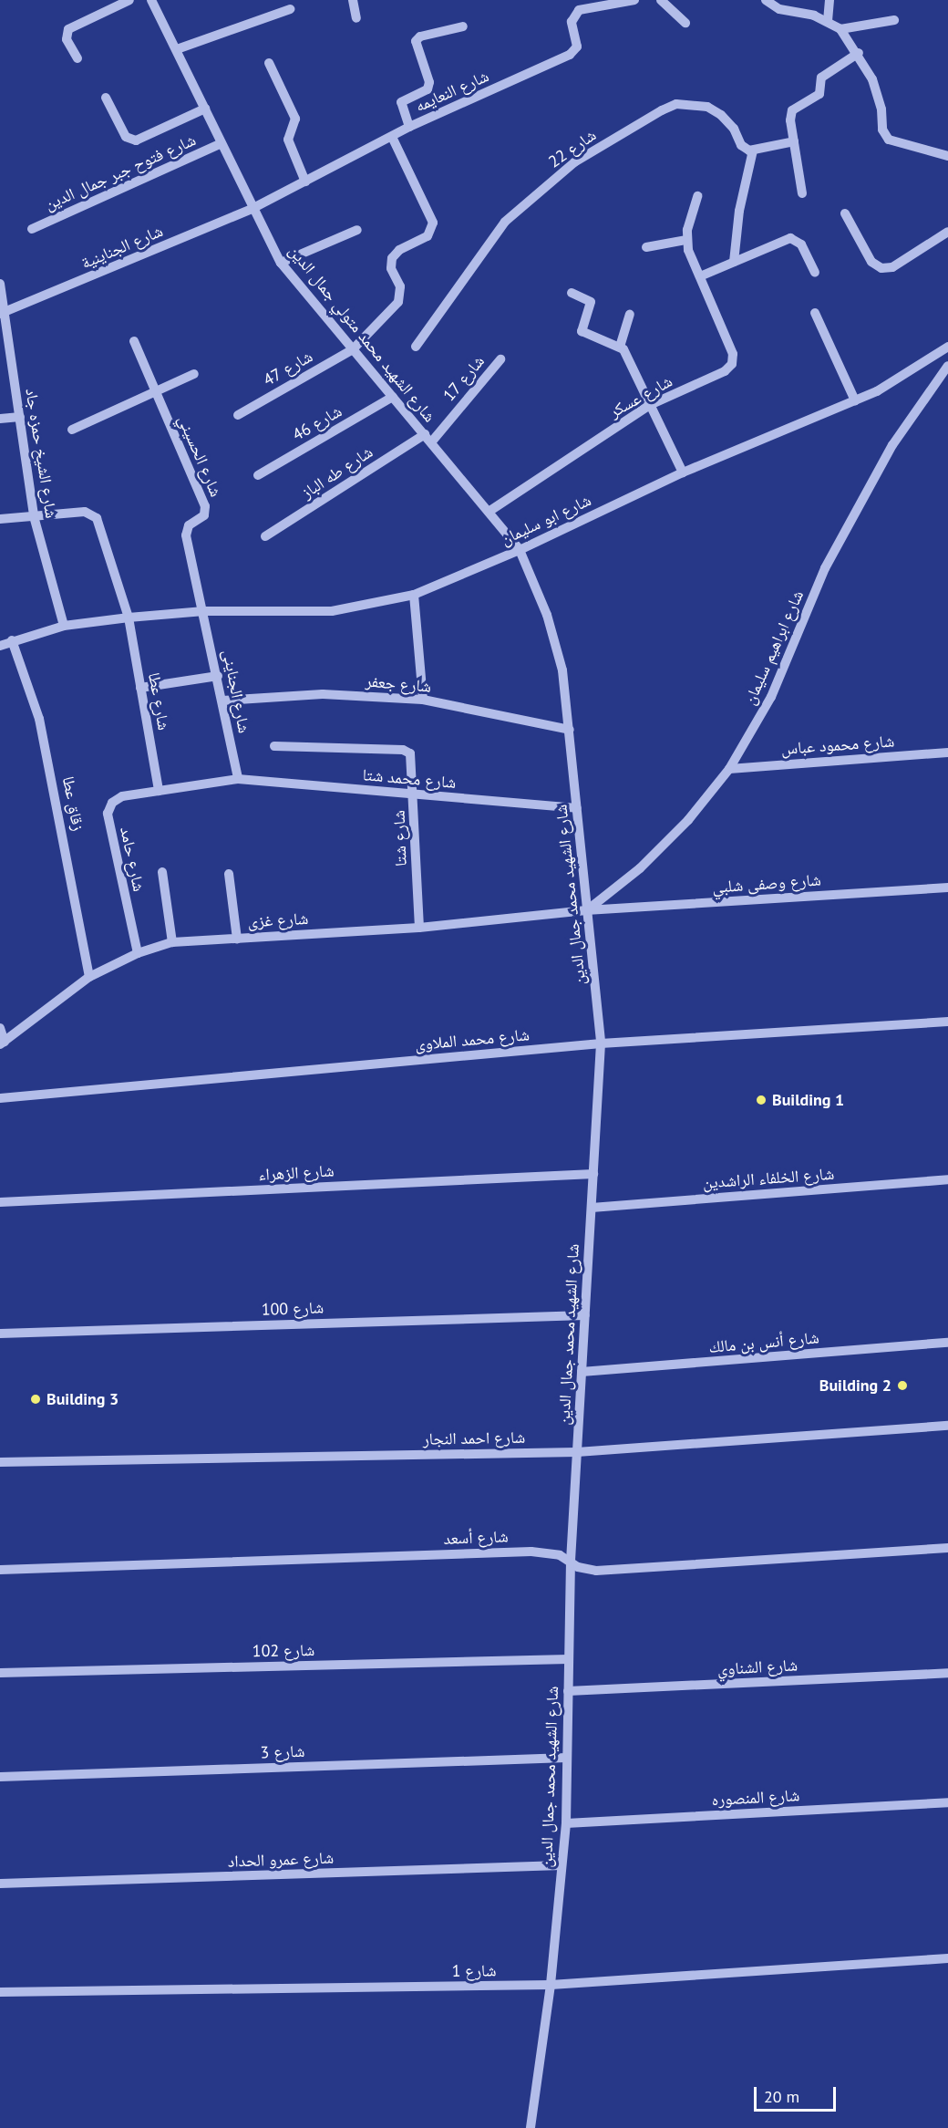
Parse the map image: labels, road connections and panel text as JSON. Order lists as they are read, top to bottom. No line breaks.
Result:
{"streets":{"street":["شارع النعايمه","شارع 22","شارع فتوح جبر جمال الدين","شارع الجناينية","شارع الشهيد محمد متولي جمال الدين","شارع 47","شارع 17","شارع عسكر","شارع 46","شارع الشيخ حمزه جاد","شارع الحسيني","شارع طه الباز","شارع ابو سليمان","شارع ابراهيم سليمان","شارع جعفر","شارع الجناينى","شارع عطا","شارع محمود عباس","شارع محمد شتا","زقاق عطا","شارع شتا","شارع حامد","شارع وصفى شلبي","شارع الشهيد محمد جمال الدين","شارع غزى","شارع محمد الملاوى","شارع الزهراء","شارع الخلفاء الراشدين","شارع 100","شارع أنس بن مالك","شارع احمد النجار","شارع أسعد","شارع 102","شارع الشناوي","شارع 3","شارع المنصوره","شارع عمرو الحداد","شارع 1"]},"crossings":[["شارع النعايمه","شارع الجناينية"],["شارع النعايمه","شارع الشهيد محمد متولي جمال الدين"],["شارع النعايمه","شارع 47"],["شارع فتوح جبر جمال الدين","شارع الشهيد محمد متولي جمال الدين"],["شارع الجناينية","شارع الشهيد محمد متولي جمال الدين"],["شارع الجناينية","شارع الشيخ حمزه جاد"],["شارع الشهيد محمد متولي جمال الدين","شارع 47"],["شارع الشهيد محمد متولي جمال الدين","شارع 17"],["شارع الشهيد محمد متولي جمال الدين","شارع عسكر"],["شارع الشهيد محمد متولي جمال الدين","شارع 46"],["شارع الشهيد محمد متولي جمال الدين","شارع طه الباز"],["شارع الشهيد محمد متولي جمال الدين","شارع ابو سليمان"],["شارع الشهيد محمد متولي جمال الدين","شارع الشهيد محمد جمال الدين"],["شارع 17","شارع طه الباز"],["شارع الشيخ حمزه جاد","شارع ابو سليمان"],["شارع الحسيني","شارع ابو سليمان"],["شارع الحسيني","شارع الجناينى"],["شارع ابو سليمان","شارع الجناينى"],["شارع ابو سليمان","شارع عطا"],["شارع ابو سليمان","زقاق عطا"],["شارع ابو سليمان","شارع الشهيد محمد جمال الدين"],["شارع ابراهيم سليمان","شارع محمود عباس"],["شارع ابراهيم سليمان","شارع وصفى شلبي"],["شارع ابراهيم سليمان","شارع الشهيد محمد جمال الدين"],["شارع ابراهيم سليمان","شارع غزى"],["شارع جعفر","شارع الجناينى"],["شارع جعفر","شارع الشهيد محمد جمال الدين"],["شارع الجناينى","شارع محمد شتا"],["شارع الجناينى","شارع حامد"],["شارع عطا","شارع حامد"],["شارع محمد شتا","شارع شتا"],["شارع محمد شتا","شارع حامد"],["شارع محمد شتا","شارع الشهيد محمد جمال الدين"],["زقاق عطا","شارع غزى"],["شارع شتا","شارع غزى"],["شارع حامد","شارع غزى"],["شارع وصفى شلبي","شارع الشهيد محمد جمال الدين"],["شارع وصفى شلبي","شارع غزى"],["شارع الشهيد محمد جمال الدين","شارع غزى"],["شارع الشهيد محمد جمال الدين","شارع محمد الملاوى"],["شارع الشهيد محمد جمال الدين","شارع الزهراء"],["شارع الشهيد محمد جمال الدين","شارع الخلفاء الراشدين"],["شارع الشهيد محمد جمال الدين","شارع 100"],["شارع الشهيد محمد جمال الدين","شارع أنس بن مالك"],["شارع الشهيد محمد جمال الدين","شارع احمد النجار"],["شارع الشهيد محمد جمال الدين","شارع أسعد"],["شارع الشهيد محمد جمال الدين","شارع 102"],["شارع الشهيد محمد جمال الدين","شارع الشناوي"],["شارع الشهيد محمد جمال الدين","شارع 3"],["شارع الشهيد محمد جمال الدين","شارع المنصوره"],["شارع الشهيد محمد جمال الدين","شارع عمرو الحداد"],["شارع الشهيد محمد جمال الدين","شارع 1"]],"places":["Building 1","Building 2","Building 3"],"scale_bar":"20 m"}
